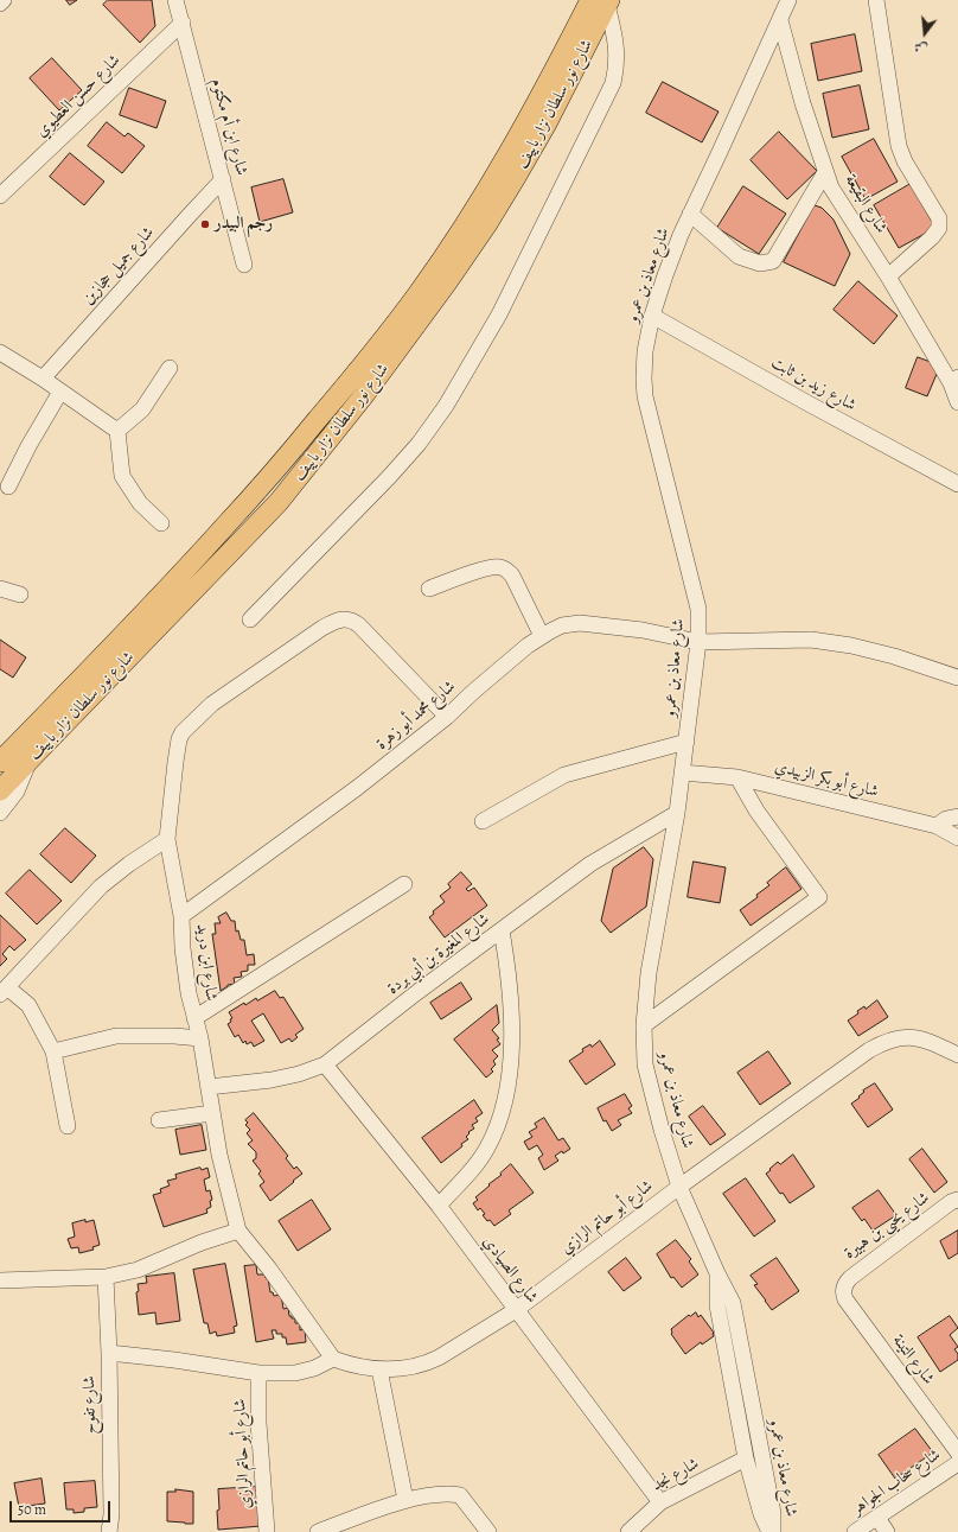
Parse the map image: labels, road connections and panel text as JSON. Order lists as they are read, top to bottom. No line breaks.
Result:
{"streets":{"main road":["شارع نور سلطان نزار باييف"],"street":["شارع حسن العطيوي","شارع ابن أم مكتوم","شارع البقيعة","شارع جميل حجازين","شارع معاذ بن عمرو","شارع زيد بن ثابت","شارع محمد أبو زهرة","شارع أبو بكر الزبيدي","شارع المغيرة بن أبي بردة","شارع ابن دريد","شارع أبو حاتم الرازي","شارع يحيى بن هبيرة","شارع الصيادي","شارع التينة","شارع تفوح","شارع نجد","شارع سحاب الجواهر"]},"crossings":[["شارع حسن العطيوي","شارع ابن أم مكتوم"],["شارع ابن أم مكتوم","شارع جميل حجازين"],["شارع البقيعة","شارع معاذ بن عمرو"],["شارع معاذ بن عمرو","شارع زيد بن ثابت"],["شارع معاذ بن عمرو","شارع محمد أبو زهرة"],["شارع معاذ بن عمرو","شارع أبو بكر الزبيدي"],["شارع معاذ بن عمرو","شارع المغيرة بن أبي بردة"],["شارع معاذ بن عمرو","شارع أبو حاتم الرازي"],["شارع معاذ بن عمرو","شارع نجد"],["شارع محمد أبو زهرة","شارع ابن دريد"],["شارع المغيرة بن أبي بردة","شارع ابن دريد"],["شارع المغيرة بن أبي بردة","شارع الصيادي"],["شارع ابن دريد","شارع أبو حاتم الرازي"],["شارع أبو حاتم الرازي","شارع الصيادي"],["شارع يحيى بن هبيرة","شارع التينة"],["شارع الصيادي","شارع نجد"]],"places":["رجم البيدر"],"scale_bar":"50 m","north":"bottom"}
